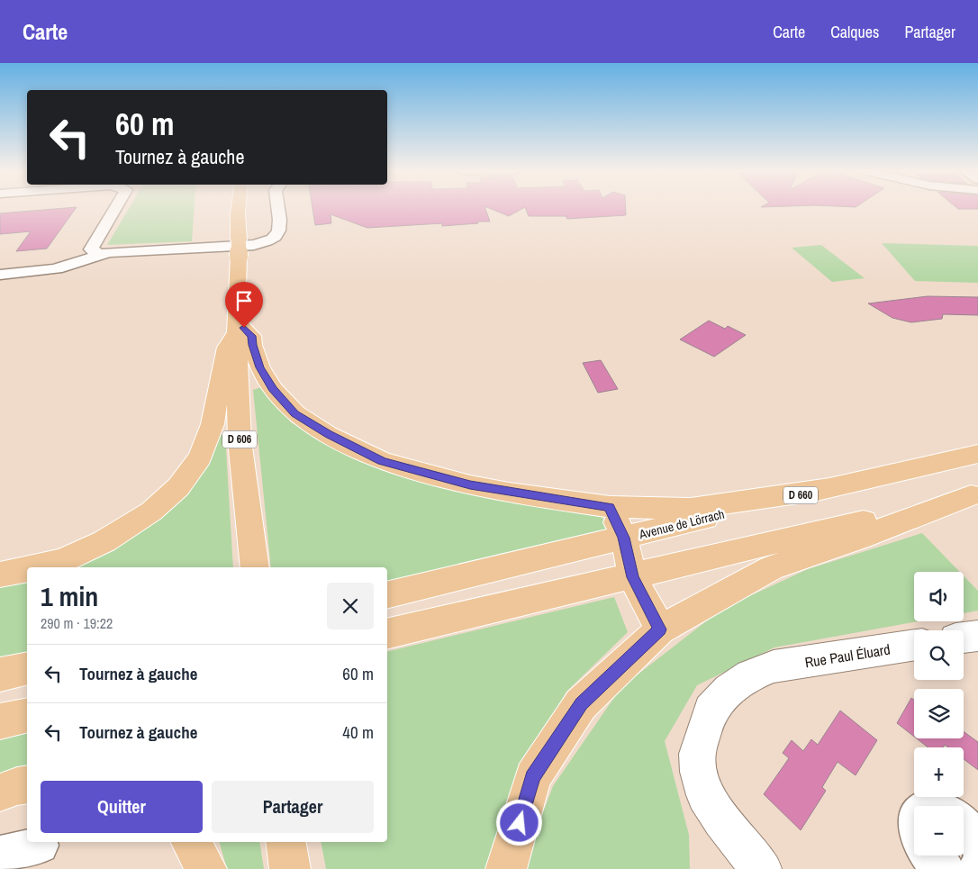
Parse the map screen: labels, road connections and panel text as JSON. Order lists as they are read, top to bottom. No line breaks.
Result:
{"streets":{"main road":["D 606","D 660","Avenue de Lörrach"],"street":["Rue Paul Éluard"]},"page":{"header":"Carte","nav":["Carte","Calques","Partager"],"turn":["60 m","Tournez à gauche"],"heading":["1 min","290 m · 19:22"],"map_buttons":["+","−"],"list":[{"name":"Tournez à gauche","value":"60 m"},{"name":"Tournez à gauche","value":"40 m"}],"buttons":["Quitter","Partager"]}}
